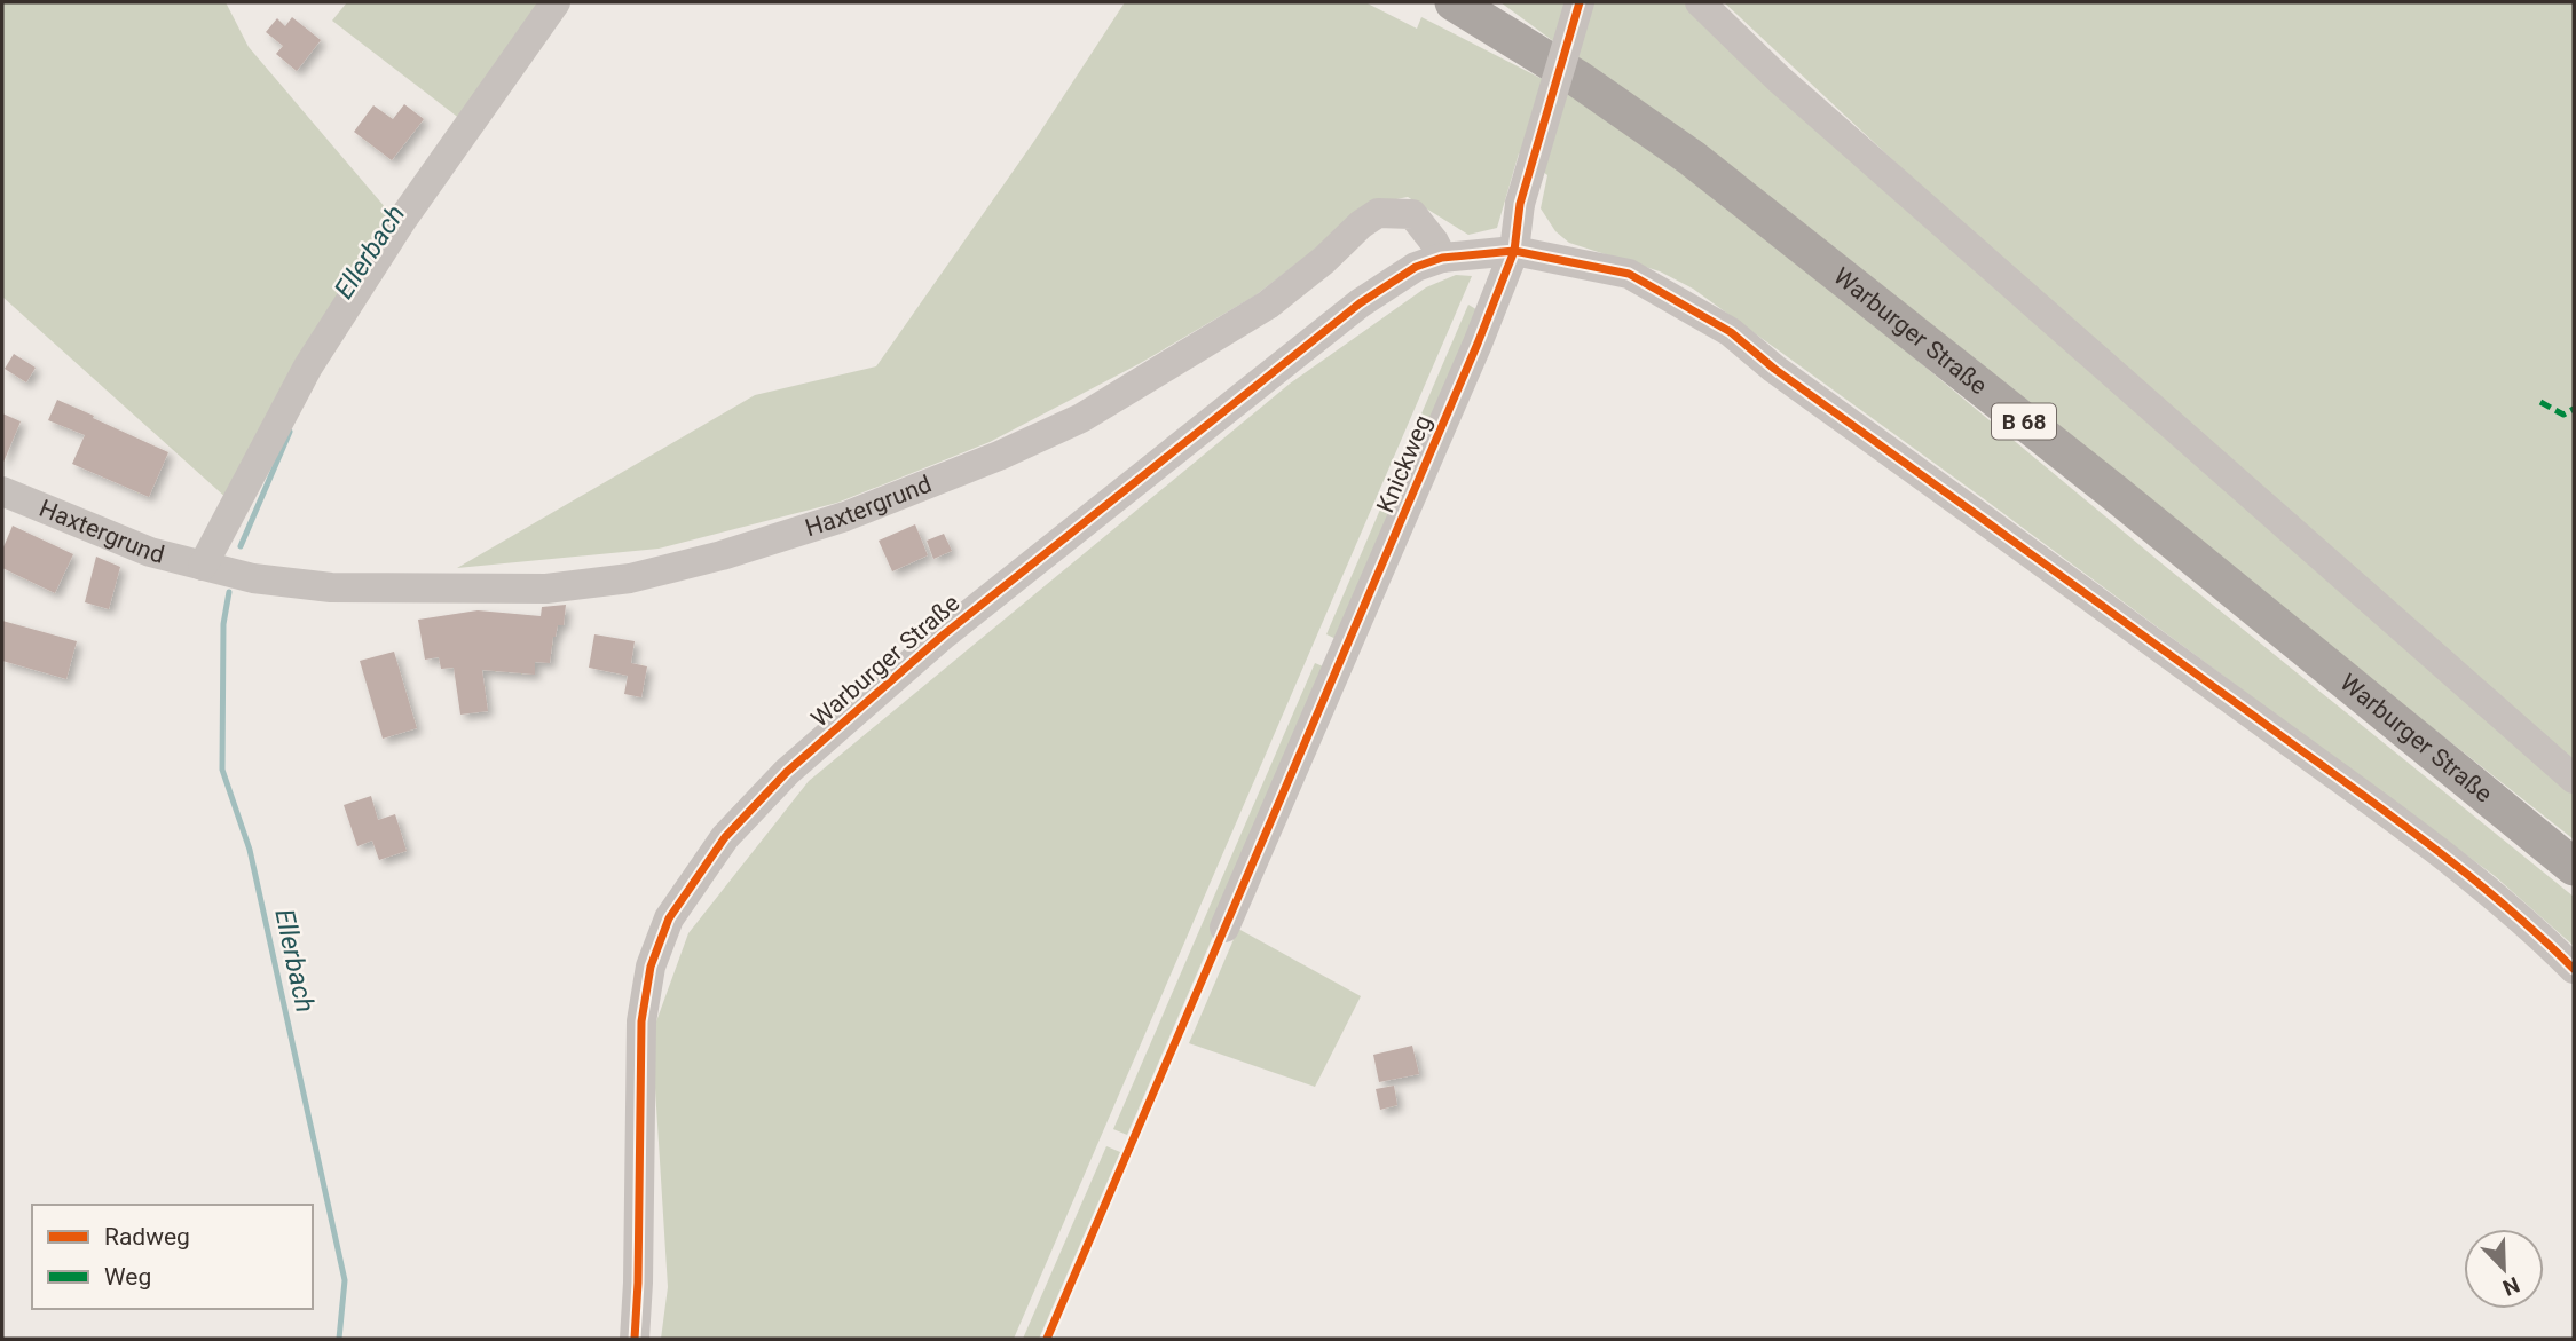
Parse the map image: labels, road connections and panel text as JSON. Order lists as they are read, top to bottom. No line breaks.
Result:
{"streets":{"main road":["Warburger Straße","B 68"],"street":["Knickweg","Haxtergrund"]},"crossings":[["Warburger Straße","Knickweg"],["Warburger Straße","Haxtergrund"]],"water":["Ellerbach"],"legend":["Radweg","Weg"],"north":"bottom right"}
